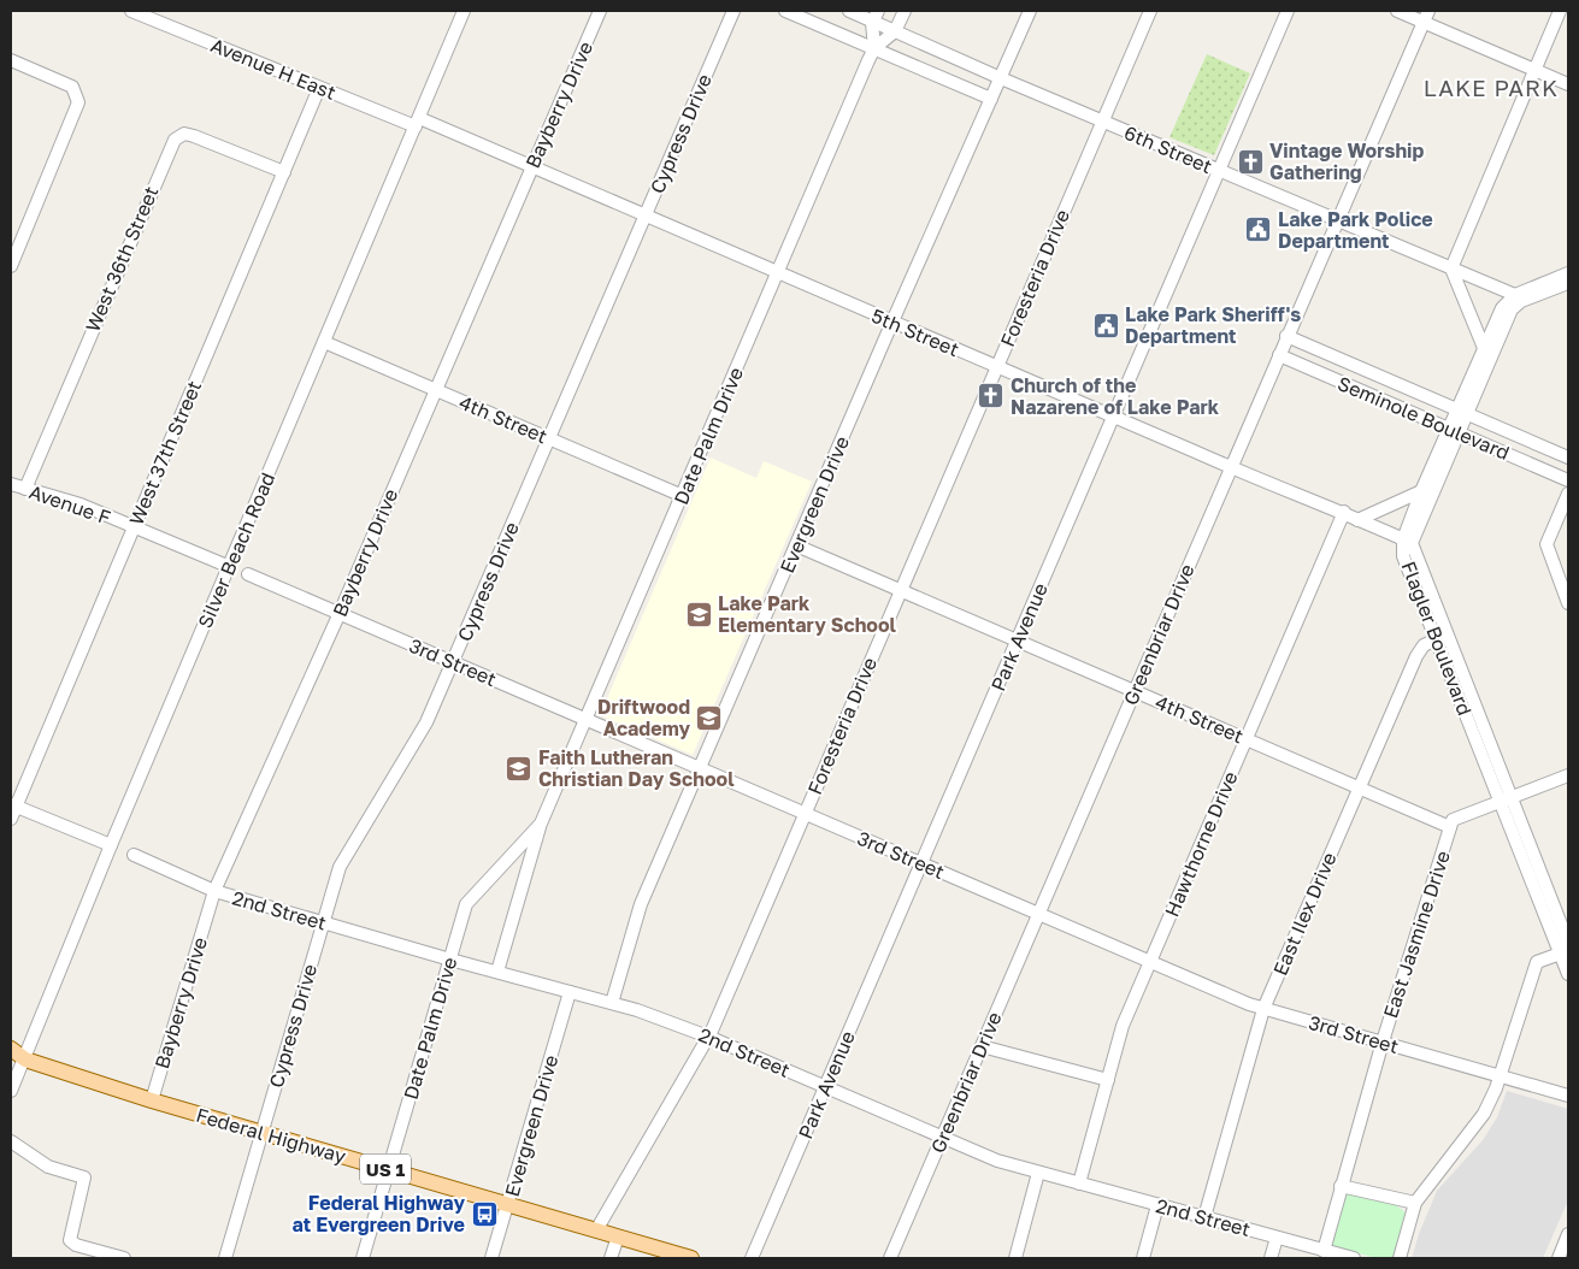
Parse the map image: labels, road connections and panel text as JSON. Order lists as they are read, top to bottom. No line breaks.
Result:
{"streets":{"main road":["Federal Highway","US 1"],"street":["Avenue H East","Bayberry Drive","Cypress Drive","6th Street","West 36th Street","Foresteria Drive","5th Street","Seminole Boulevard","4th Street","Date Palm Drive","West 37th Street","Avenue F","Evergreen Drive","Silver Beach Road","Greenbriar Drive","Park Avenue","Flagler Boulevard","3rd Street","Hawthorne Drive","2nd Street","East Ilex Drive","East Jasmine Drive"]},"crossings":[["Avenue H East","5th Street"],["Avenue H East","West 37th Street"],["Avenue H East","Silver Beach Road"],["Bayberry Drive","5th Street"],["Bayberry Drive","4th Street"],["Bayberry Drive","3rd Street"],["Bayberry Drive","2nd Street"],["Bayberry Drive","Federal Highway"],["Cypress Drive","5th Street"],["Cypress Drive","4th Street"],["Cypress Drive","3rd Street"],["Cypress Drive","2nd Street"],["Cypress Drive","Federal Highway"],["6th Street","Foresteria Drive"],["6th Street","Date Palm Drive"],["6th Street","Evergreen Drive"],["6th Street","Greenbriar Drive"],["6th Street","Park Avenue"],["6th Street","Flagler Boulevard"],["West 36th Street","West 37th Street"],["West 36th Street","Avenue F"],["Foresteria Drive","5th Street"],["Foresteria Drive","4th Street"],["Foresteria Drive","3rd Street"],["Foresteria Drive","2nd Street"],["Foresteria Drive","Federal Highway"],["5th Street","Date Palm Drive"],["5th Street","Evergreen Drive"],["5th Street","Silver Beach Road"],["5th Street","Greenbriar Drive"],["5th Street","Park Avenue"],["5th Street","Flagler Boulevard"],["5th Street","Hawthorne Drive"],["Seminole Boulevard","Greenbriar Drive"],["Seminole Boulevard","Flagler Boulevard"],["4th Street","Date Palm Drive"],["4th Street","Evergreen Drive"],["4th Street","Silver Beach Road"],["4th Street","Greenbriar Drive"],["4th Street","Park Avenue"],["4th Street","Hawthorne Drive"],["4th Street","East Ilex Drive"],["4th Street","East Jasmine Drive"],["Date Palm Drive","3rd Street"],["Date Palm Drive","2nd Street"],["Date Palm Drive","Federal Highway"],["West 37th Street","Avenue F"],["Avenue F","Silver Beach Road"],["Evergreen Drive","3rd Street"],["Evergreen Drive","2nd Street"],["Evergreen Drive","Federal Highway"],["Silver Beach Road","Federal Highway"],["Greenbriar Drive","3rd Street"],["Greenbriar Drive","2nd Street"],["Park Avenue","3rd Street"],["Park Avenue","2nd Street"],["Flagler Boulevard","East Ilex Drive"],["3rd Street","Hawthorne Drive"],["3rd Street","East Ilex Drive"],["3rd Street","East Jasmine Drive"],["Hawthorne Drive","2nd Street"],["2nd Street","East Ilex Drive"],["2nd Street","East Jasmine Drive"]],"districts":["LAKE PARK"],"places":{"church":["Vintage Worship Gathering","Church of the Nazarene of Lake Park"],"public building":["Lake Park Police Department","Lake Park Sheriff's Department"],"school or university":["Lake Park Elementary School","Driftwood Academy","Faith Lutheran Christian Day School"],"bus stop":["Federal Highway at Evergreen Drive"]}}
